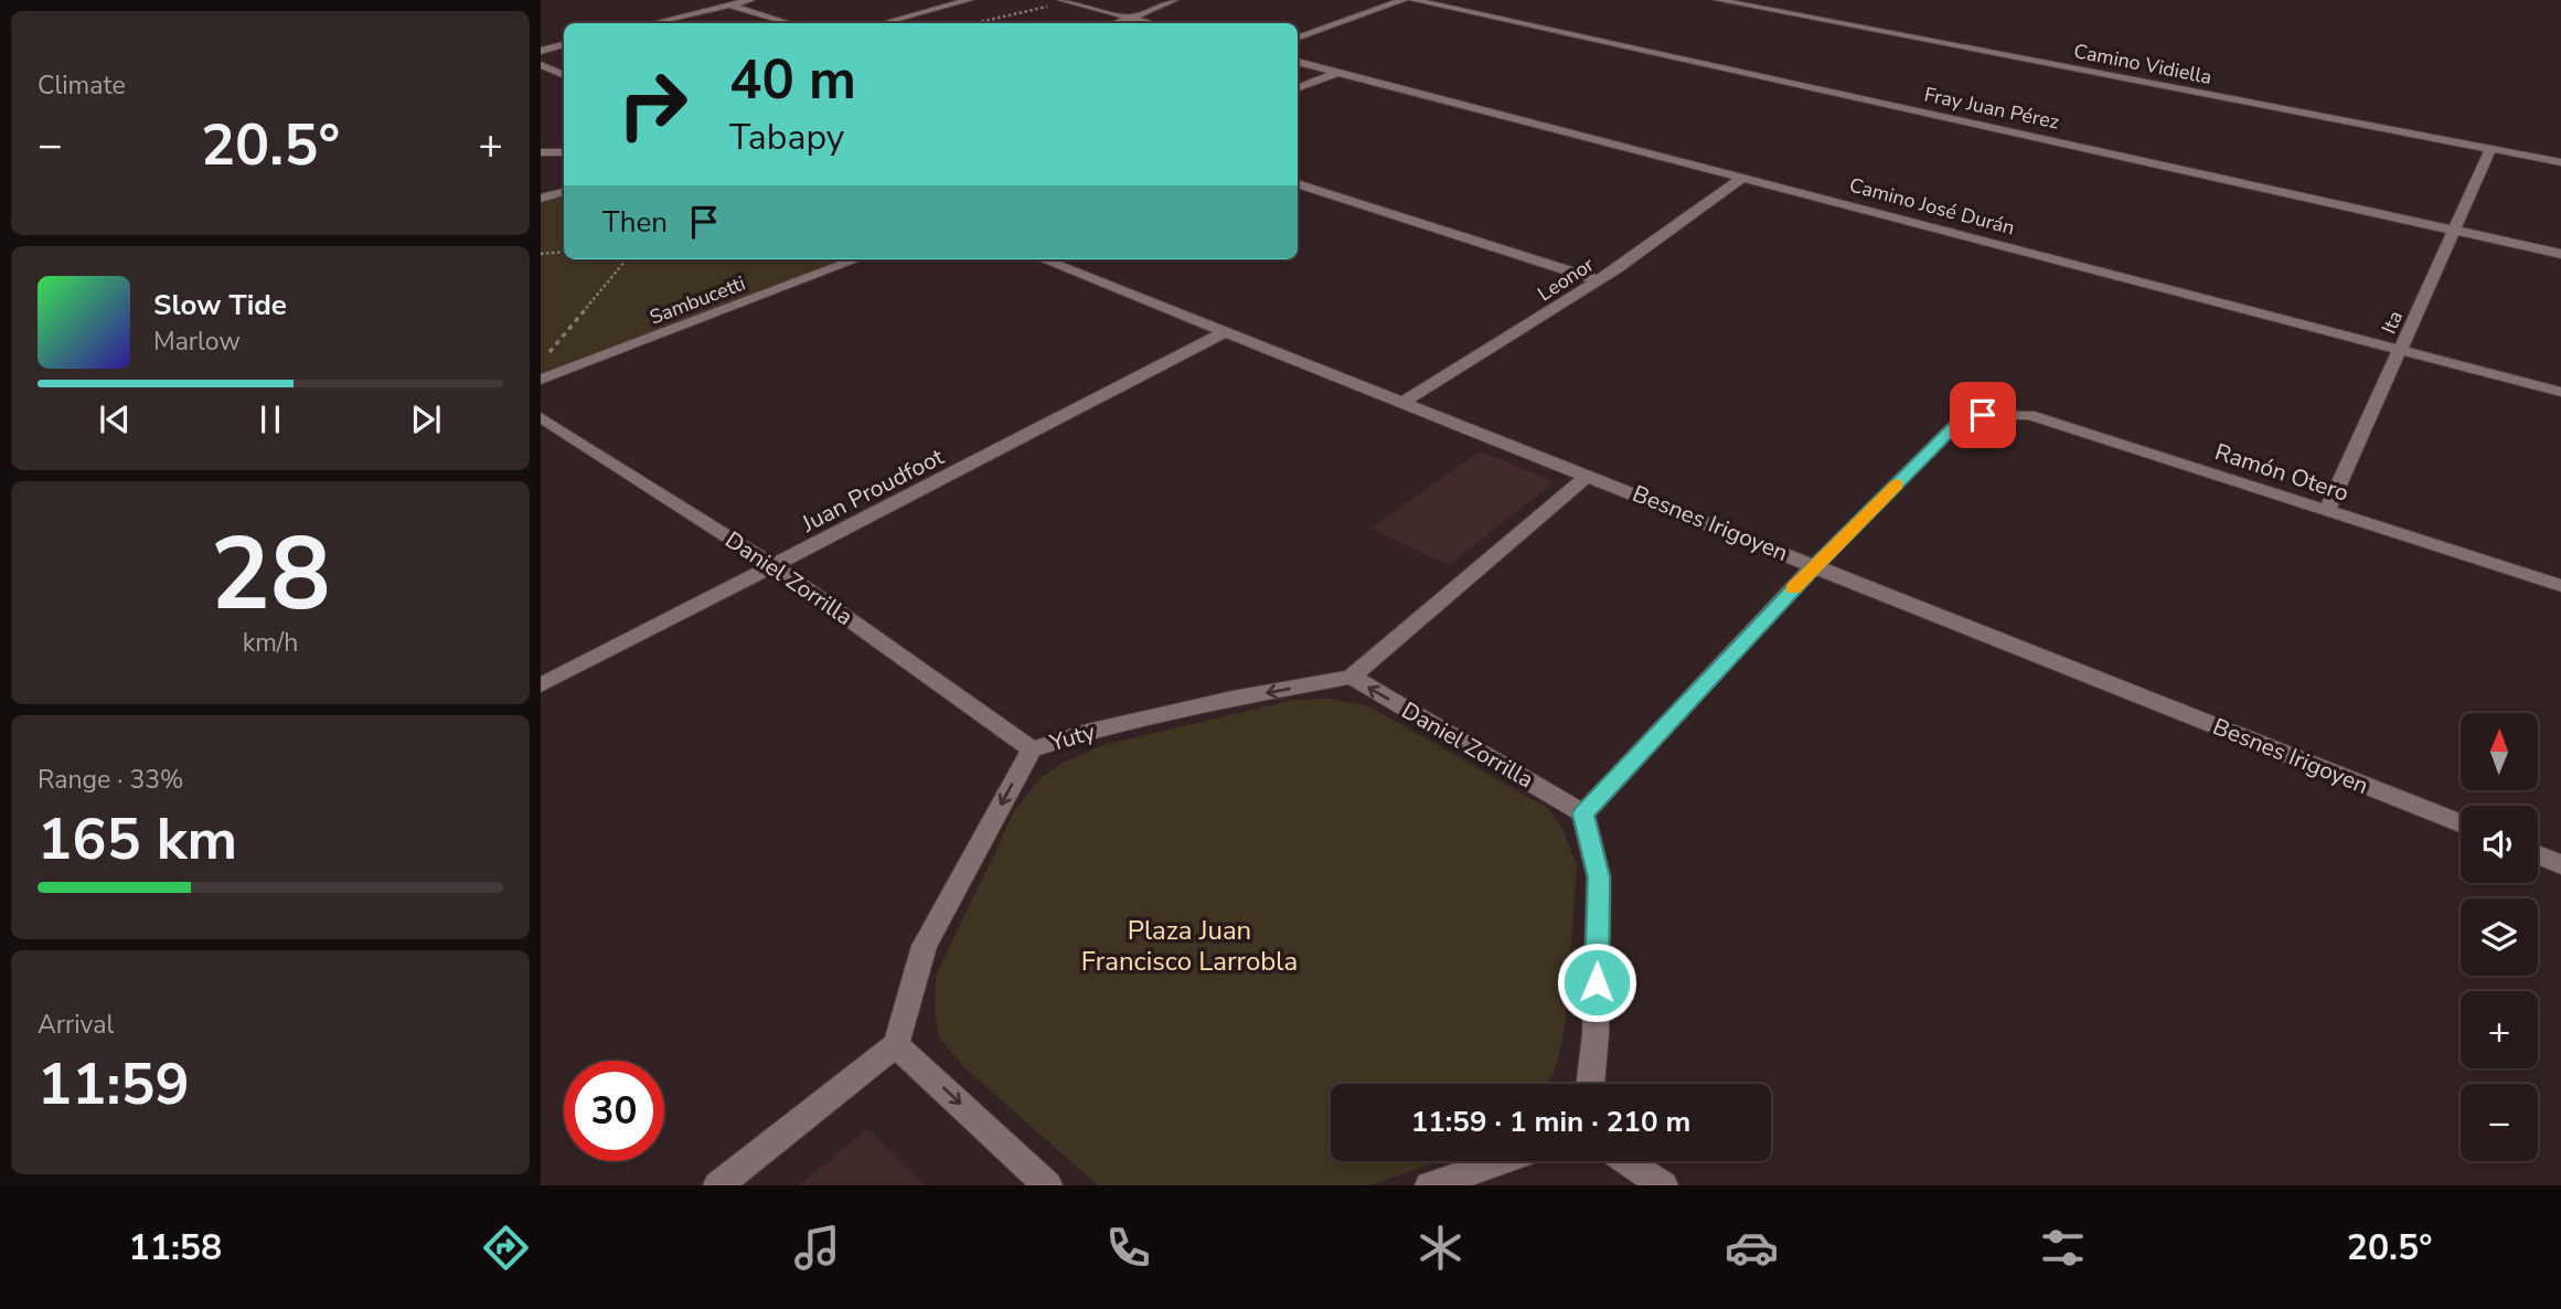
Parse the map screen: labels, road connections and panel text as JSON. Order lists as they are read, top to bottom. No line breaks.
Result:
{"streets":{"street":["Camino Vidiella","Fray Juan Pérez","Camino José Durán","Leonor","Sambucetti","Ita","Ramón Otero","Juan Proudfoot","Besnes Irigoyen","Daniel Zorrilla","Yuty"]},"crossings":[["Camino Vidiella","Ita"],["Fray Juan Pérez","Ita"],["Camino José Durán","Leonor"],["Camino José Durán","Ita"],["Leonor","Besnes Irigoyen"],["Ita","Ramón Otero"],["Ramón Otero","Besnes Irigoyen"],["Juan Proudfoot","Besnes Irigoyen"],["Juan Proudfoot","Daniel Zorrilla"],["Besnes Irigoyen","Yuty"],["Daniel Zorrilla","Yuty"]],"one_way":["Yuty"],"parks":["Plaza Juan Francisco Larrobla"],"north":"top","page":{"tile":["Climate",["28","km/h"],["Range · 33%","165 km"],["Arrival","11:59"]],"turn":["40 m","Tabapy"],"heat":["−","20.5°","+"],"then":"Then","song":["Slow Tide","Marlow"],"map_buttons":["+","−"],"limit":"30","trip":"11:59 · 1 min · 210 m","tabs":["11:58","20.5°"]}}
